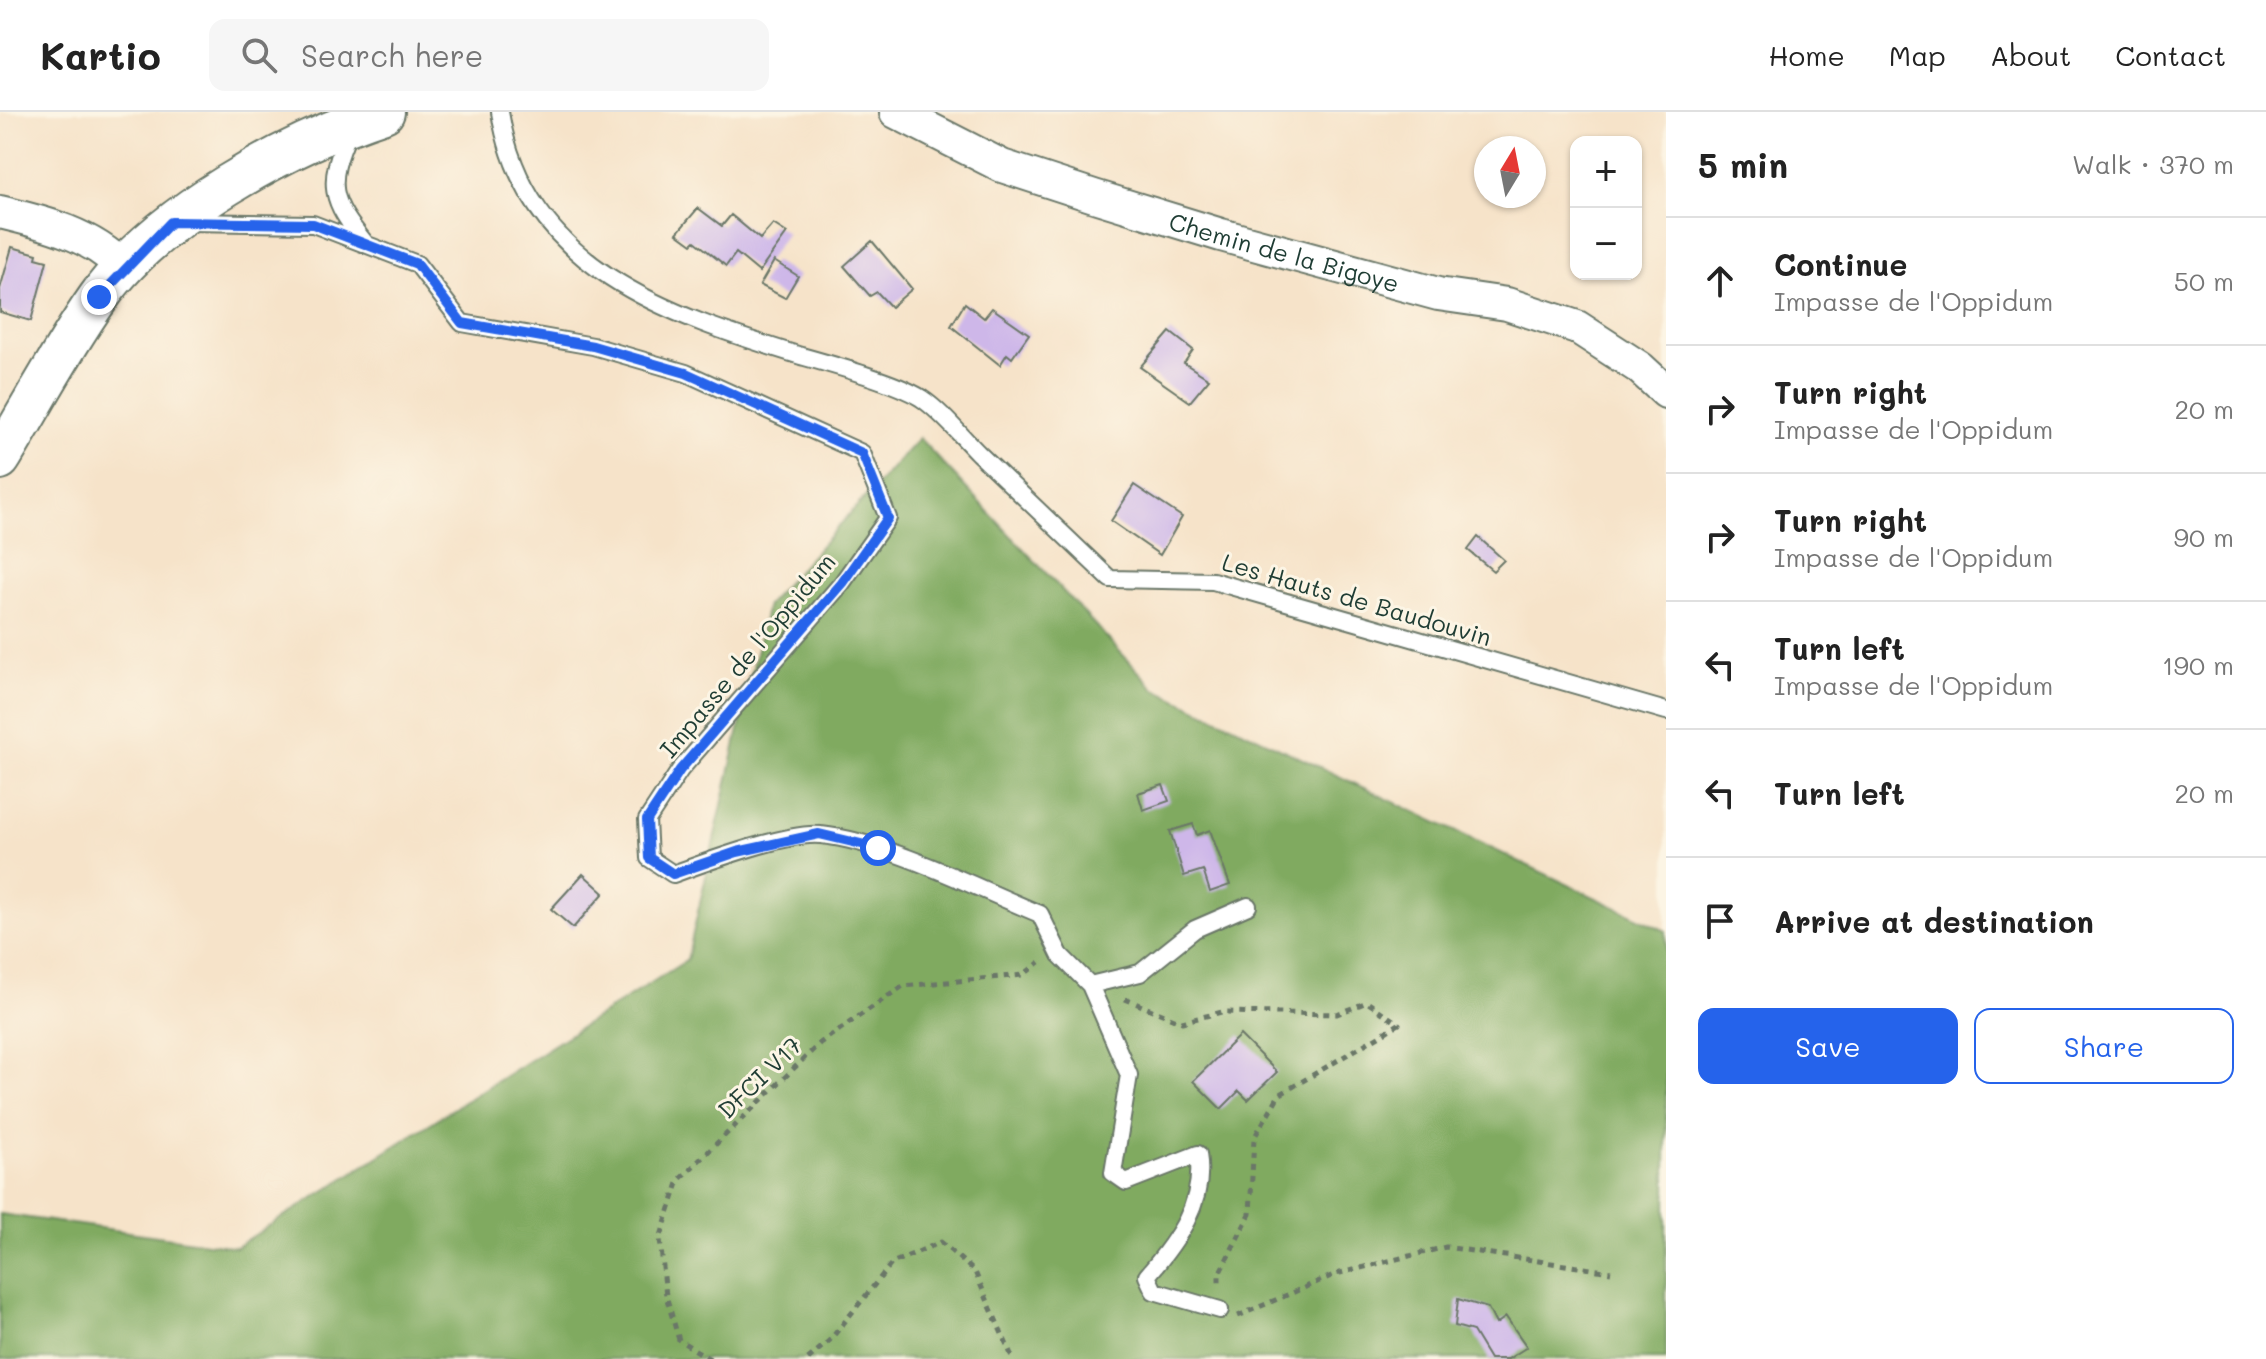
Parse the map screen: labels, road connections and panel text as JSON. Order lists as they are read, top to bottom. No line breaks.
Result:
{"streets":{"street":["Chemin de la Bigoye"],"lane":["Les Hauts de Baudouvin","Impasse de l'Oppidum"],"path":["DFCI V17"]},"crossings":[["Impasse de l'Oppidum","DFCI V17"]],"north":"top","page":{"header":"Kartio","search":"Search here","nav":["Home","Map","About","Contact"],"heading":["5 min","Walk · 370 m"],"map_buttons":["+","−"],"list":[["Continue","Impasse de l'Oppidum","50 m"],["Turn right","Impasse de l'Oppidum","20 m"],["Turn right","Impasse de l'Oppidum","90 m"],["Turn left","Impasse de l'Oppidum","190 m"],["Turn left","20 m"],"Arrive at destination"],"buttons":["Save","Share"]}}
